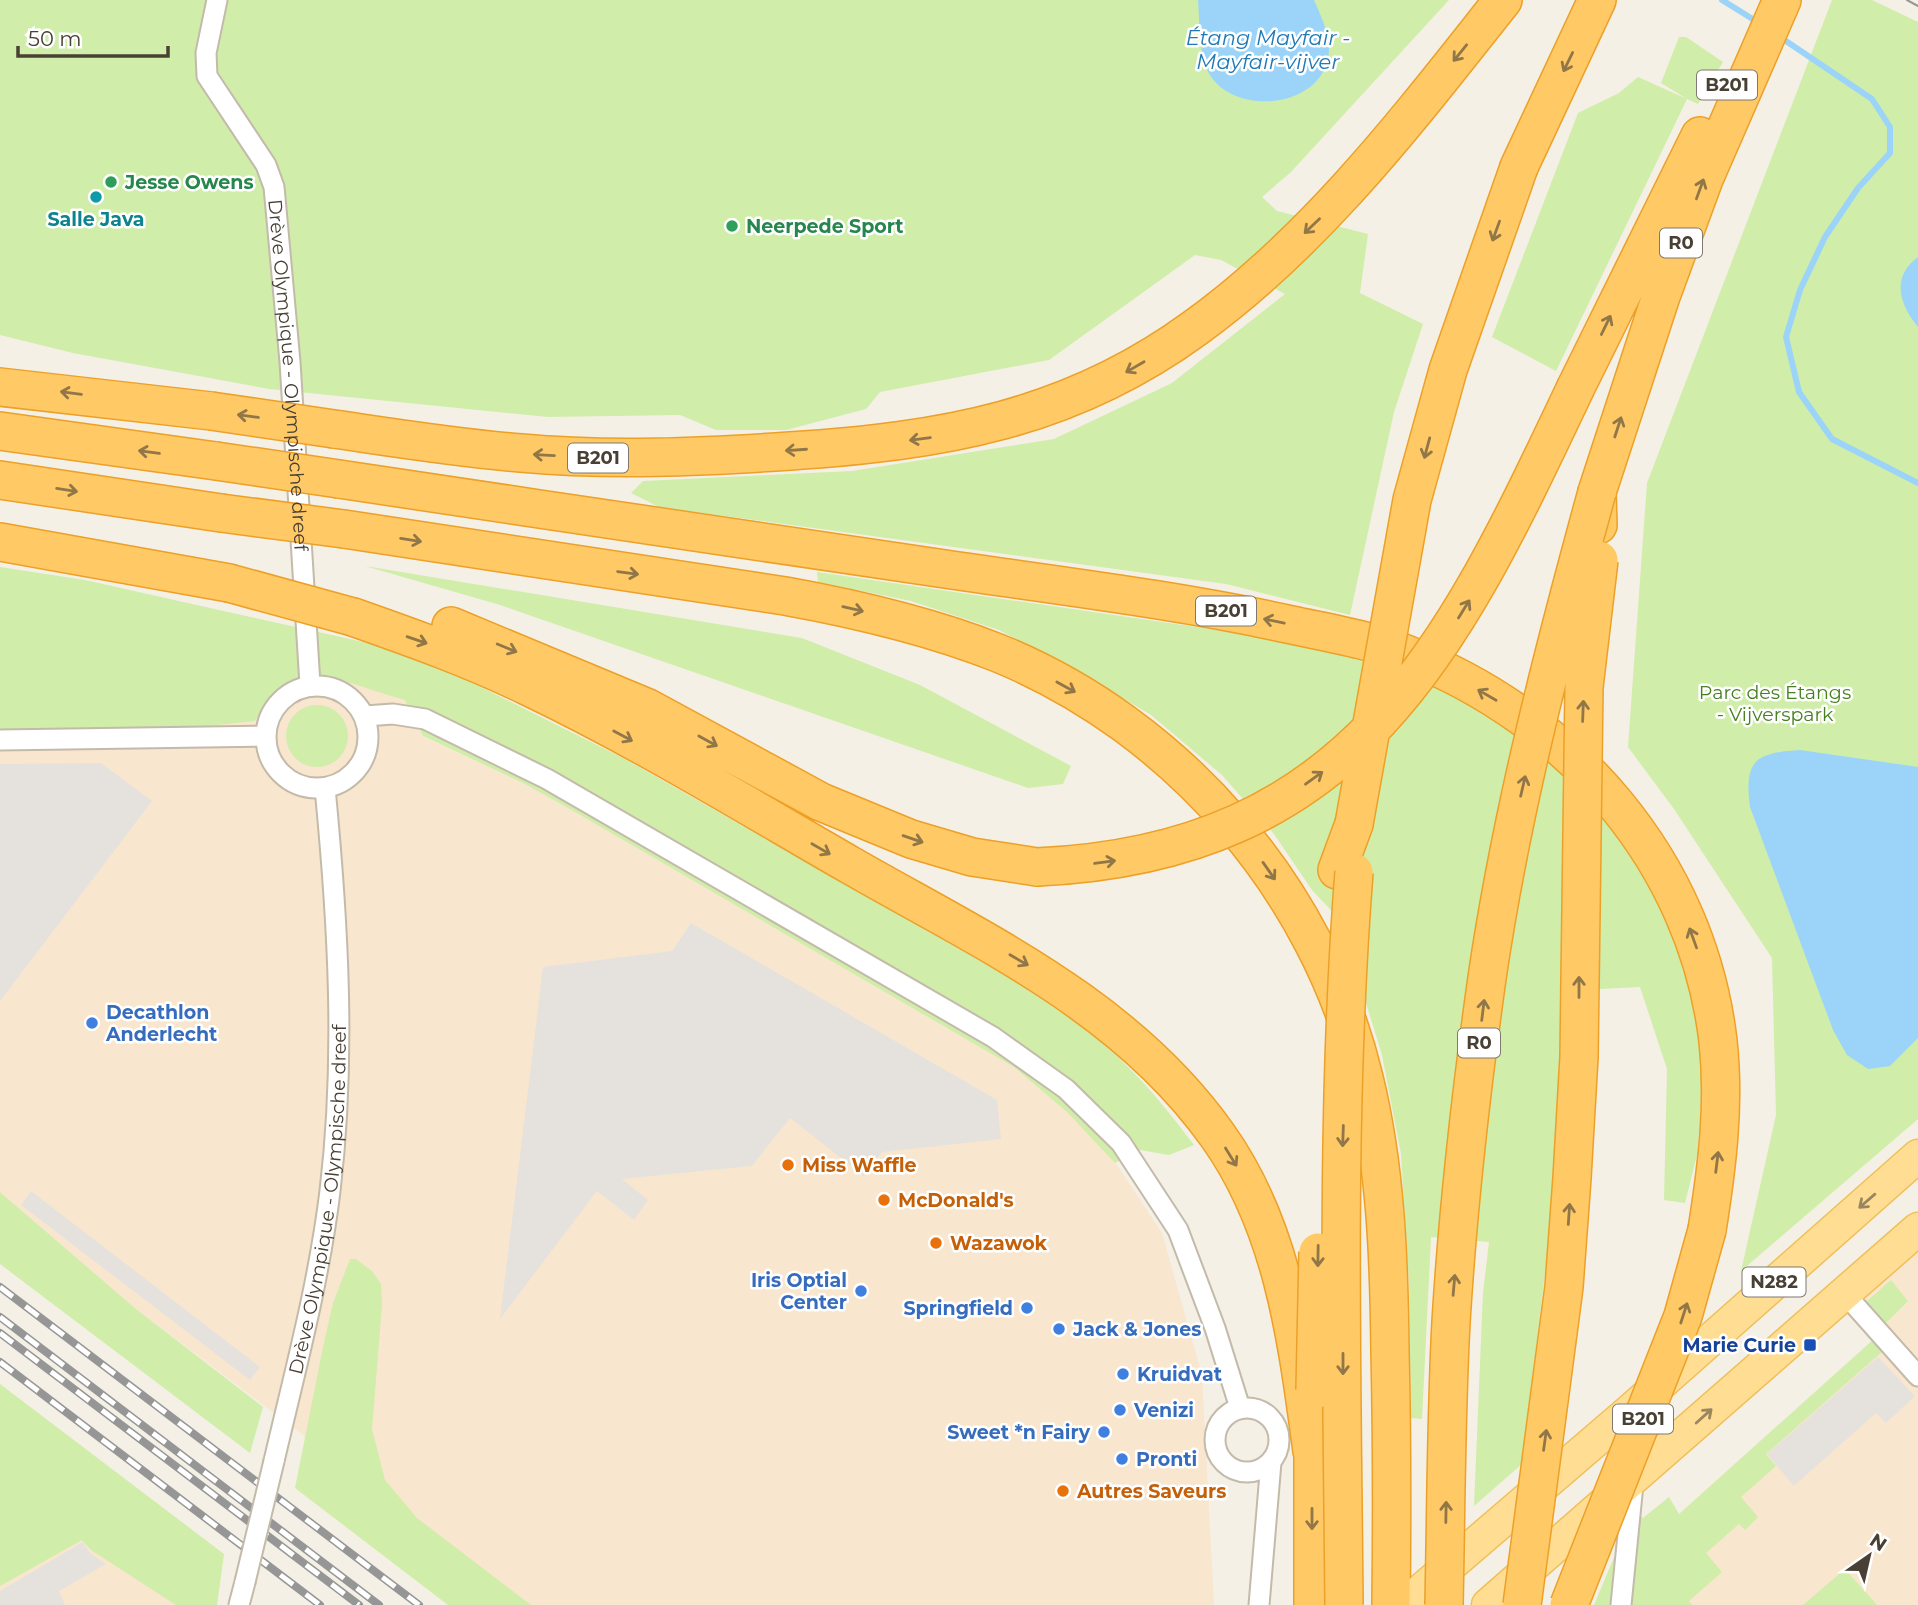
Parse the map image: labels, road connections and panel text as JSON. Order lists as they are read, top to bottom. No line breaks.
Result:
{"streets":{"highway":["B201","R0"],"main road":["N282"],"street":["Drève Olympique - Olympische dreef"]},"water":["Étang Mayfair - Mayfair-vijver"],"parks":["Parc des Étangs - Vijverspark"],"places":{"other":["Jesse Owens","Salle Java","Neerpede Sport","Decathlon Anderlecht","Miss Waffle","McDonald's","Wazawok","Iris Optial Center","Springfield","Jack & Jones","Kruidvat","Venizi","Sweet *n Fairy","Pronti","Autres Saveurs"],"transit":["Marie Curie"]},"scale_bar":"50 m","north":"top right"}
